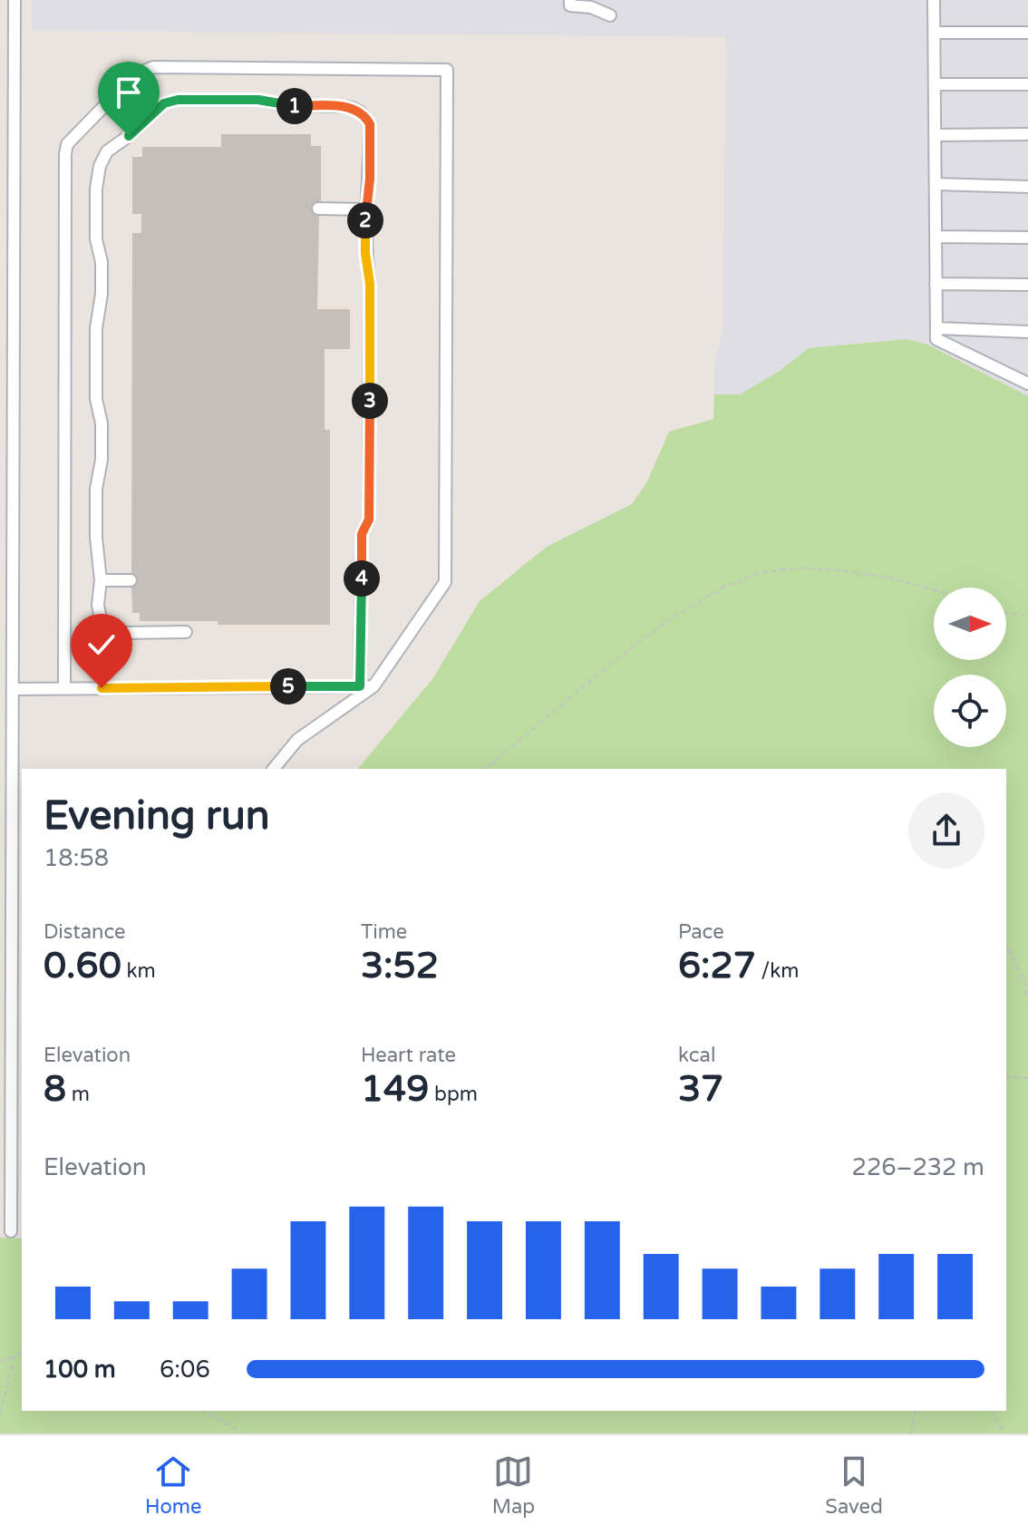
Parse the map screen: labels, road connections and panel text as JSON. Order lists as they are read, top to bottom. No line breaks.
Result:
{"north":"right","page":{"pins":["1","2","3","4","5"],"heading":["Evening run","18:58"],"stats":[["Distance","0.60 km"],["Time","3:52"],["Pace","6:27 /km"],["Elevation","8 m"],["Heart rate","149 bpm"],["kcal","37"]],"chart":["Elevation","226–232 m"],"list":[{"name":"100 m","note":"6:06"}],"tabs":["Home","Map","Saved"]}}
